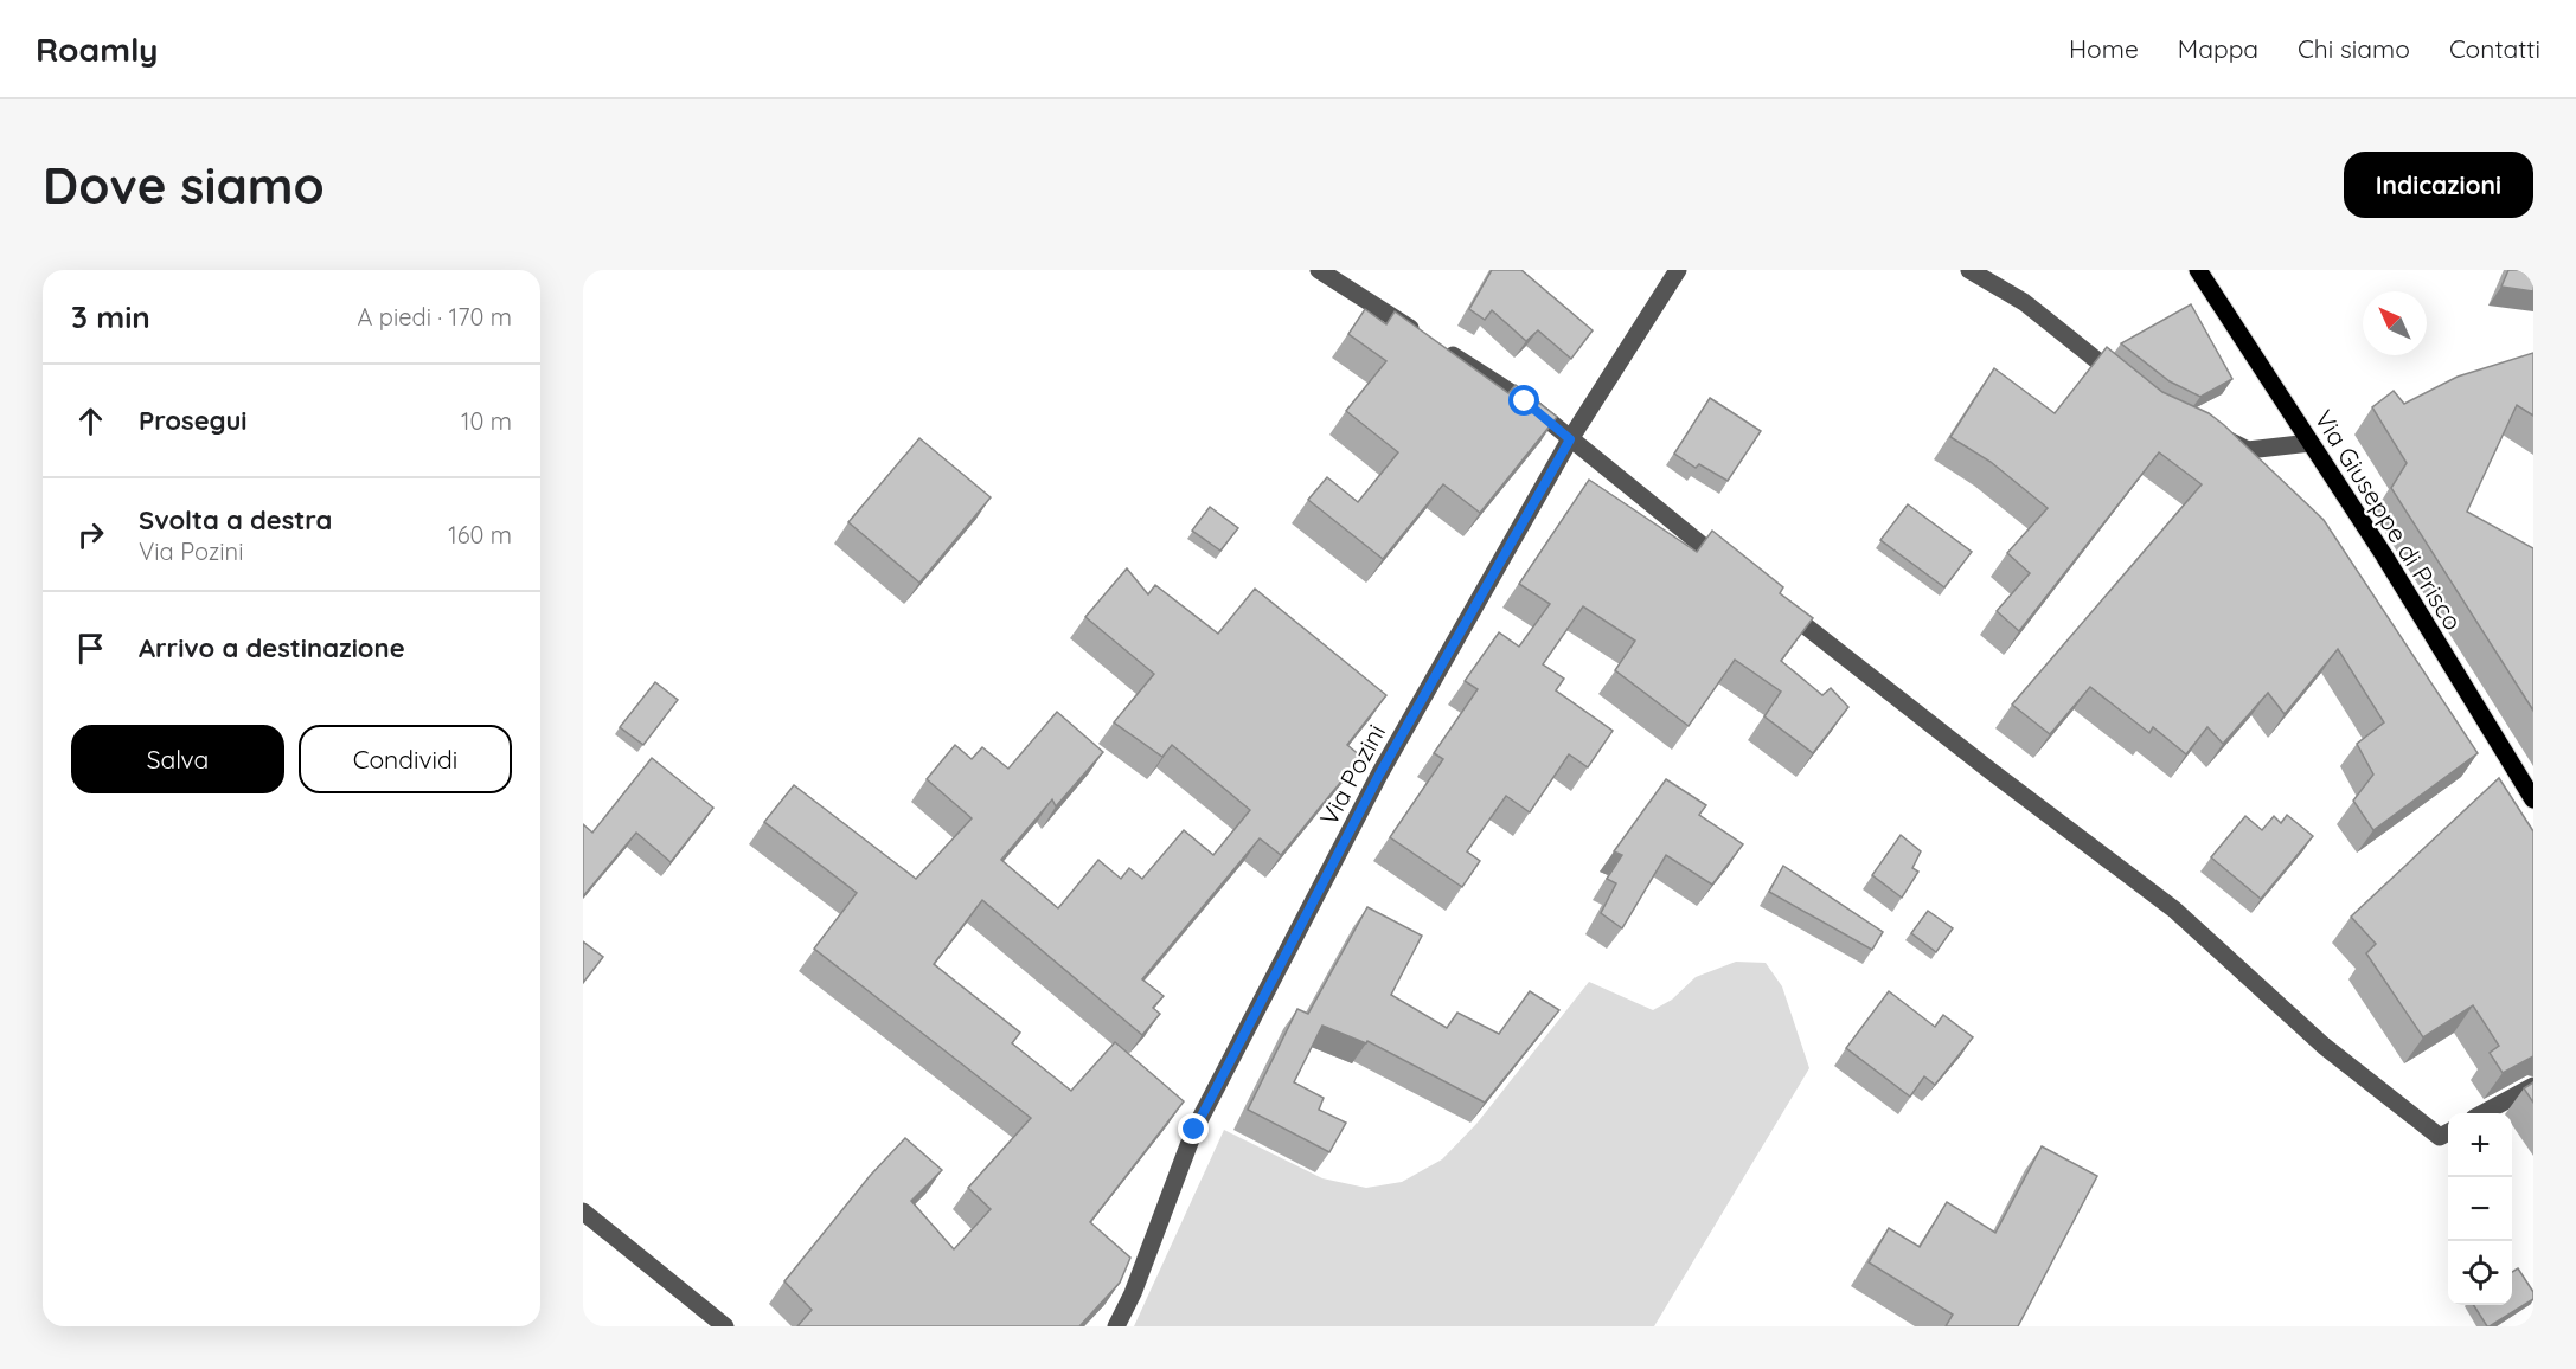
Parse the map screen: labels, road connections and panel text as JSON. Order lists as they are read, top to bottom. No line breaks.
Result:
{"streets":{"main road":["Via Giuseppe di Prisco"],"street":["Via Pozini"]},"north":"top left","page":{"header":"Roamly","nav":["Home","Mappa","Chi siamo","Contatti"],"buttons":["Indicazioni",["Salva","Condividi"]],"title":"Dove siamo","heading":["3 min","A piedi · 170 m"],"list":[["Prosegui","10 m"],["Svolta a destra","Via Pozini","160 m"],"Arrivo a destinazione"],"map_buttons":["+","−"]}}
